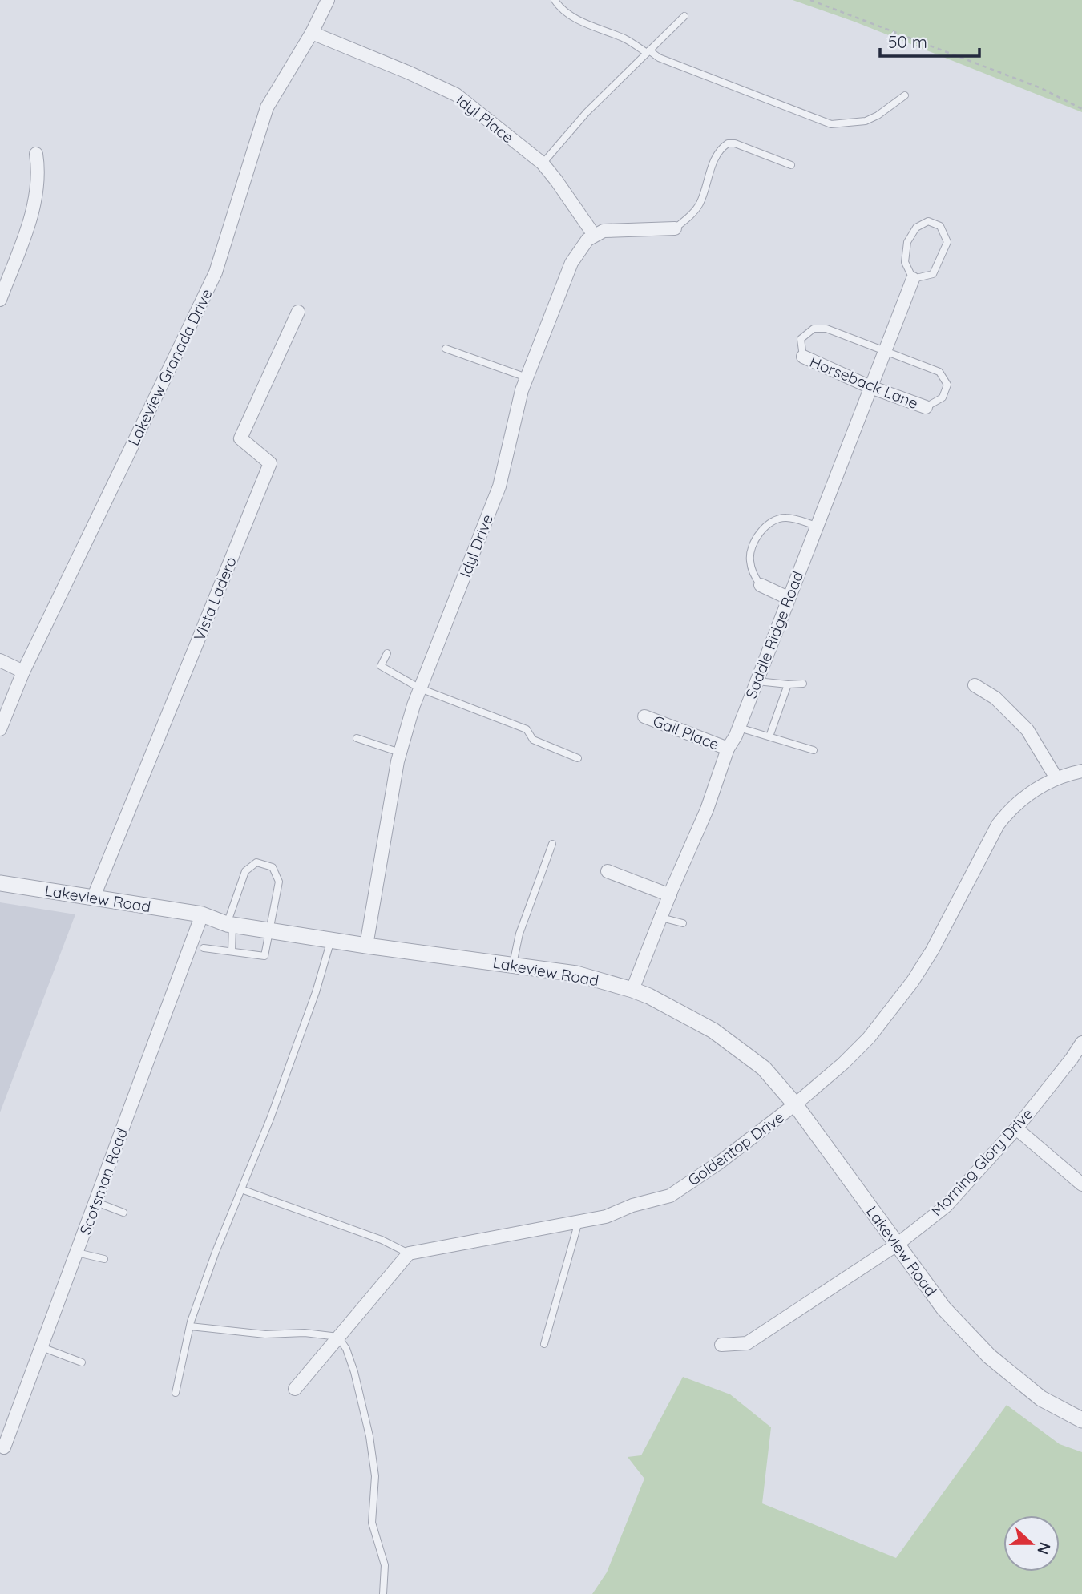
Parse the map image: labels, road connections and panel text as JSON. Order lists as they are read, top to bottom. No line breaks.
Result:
{"streets":{"street":["Idyl Place","Lakeview Granada Drive","Horseback Lane","Idyl Drive","Vista Ladero","Saddle Ridge Road","Gail Place","Lakeview Road","Goldentop Drive","Morning Glory Drive","Scotsman Road"]},"crossings":[["Idyl Place","Lakeview Granada Drive"],["Idyl Place","Idyl Drive"],["Horseback Lane","Saddle Ridge Road"],["Idyl Drive","Lakeview Road"],["Vista Ladero","Lakeview Road"],["Saddle Ridge Road","Gail Place"],["Saddle Ridge Road","Lakeview Road"],["Lakeview Road","Goldentop Drive"],["Lakeview Road","Morning Glory Drive"],["Lakeview Road","Scotsman Road"]],"scale_bar":"50 m","north":"right"}
